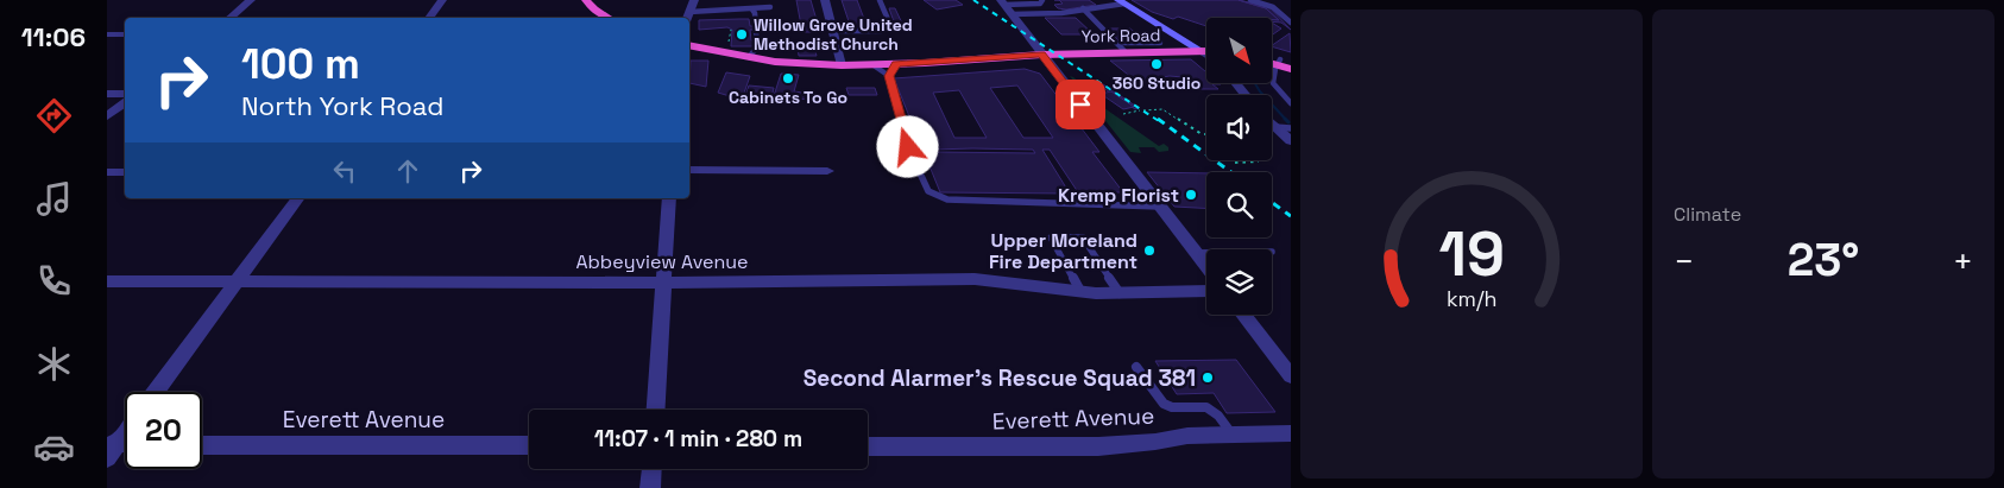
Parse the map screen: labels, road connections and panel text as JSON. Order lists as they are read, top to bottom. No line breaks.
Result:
{"streets":{"highway":["York Road"],"street":["Abbeyview Avenue","Everett Avenue"]},"places":["Willow Grove United Methodist Church","360 Studio","Cabinets To Go","Kremp Florist","Upper Moreland Fire Department","Second Alarmer's Rescue Squad 381"],"north":"bottom right","page":{"tabs":"11:06","tile":"Climate","turn":["100 m","North York Road"],"heat":["−","23°","+"],"limit":"20","trip":"11:07 · 1 min · 280 m","gauge":["19","km/h"]}}
